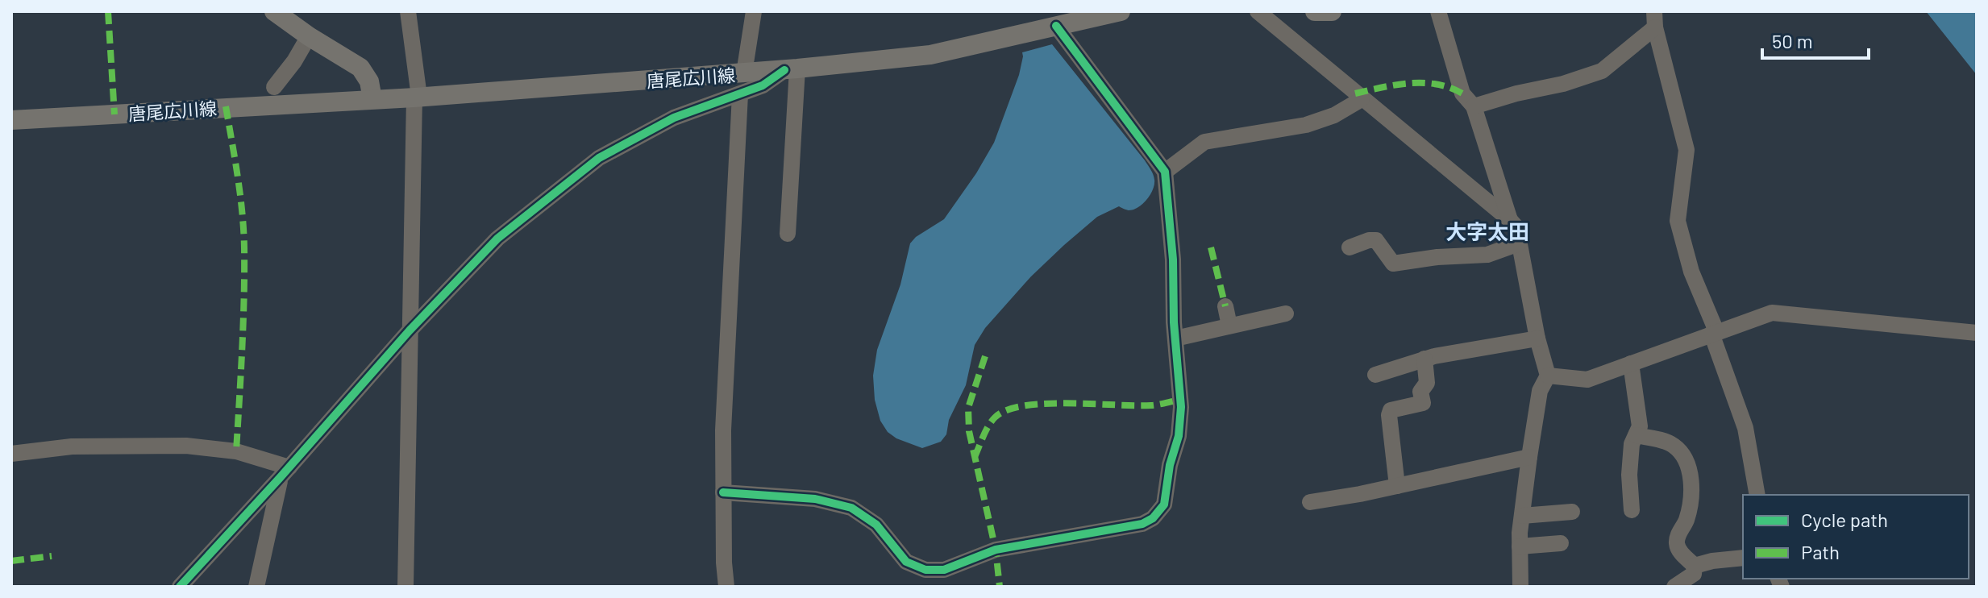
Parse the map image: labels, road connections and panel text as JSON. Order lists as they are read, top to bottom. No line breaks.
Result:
{"streets":{"main road":["唐尾広川線"]},"districts":["大字太田"],"legend":["Cycle path","Path"],"scale_bar":"50 m"}
